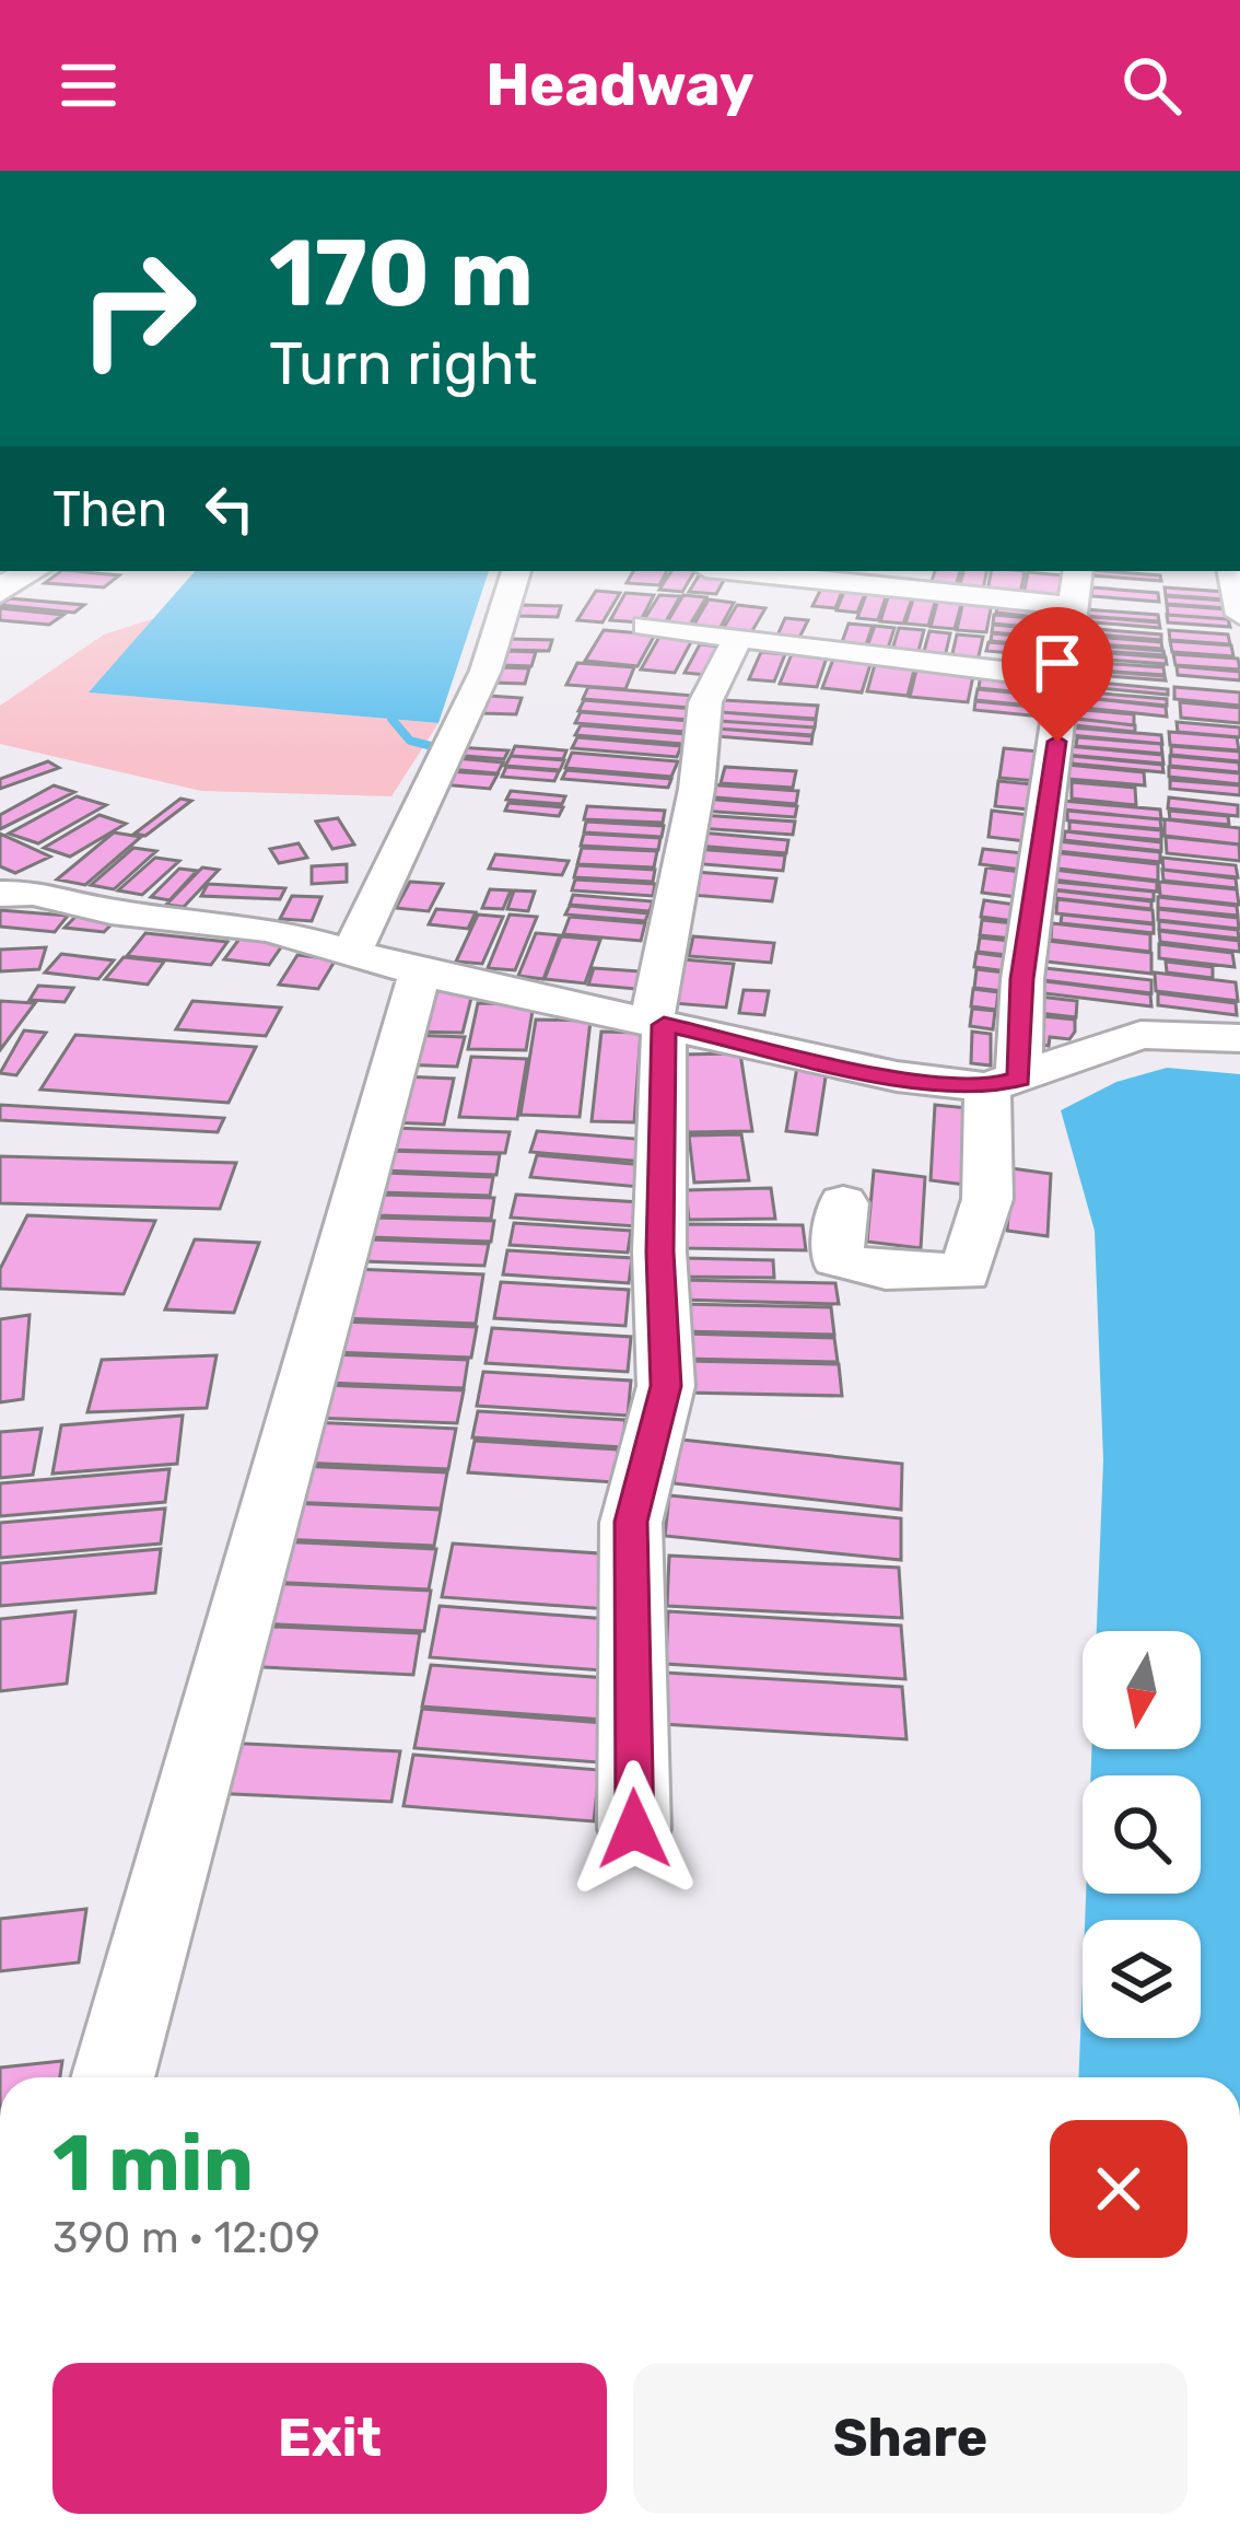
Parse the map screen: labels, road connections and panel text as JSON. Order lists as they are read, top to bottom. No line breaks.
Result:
{"north":"bottom","page":{"header":"Headway","turn":["170 m","Turn right"],"then":"Then","heading":["1 min","390 m · 12:09"],"buttons":["Exit","Share"]}}
